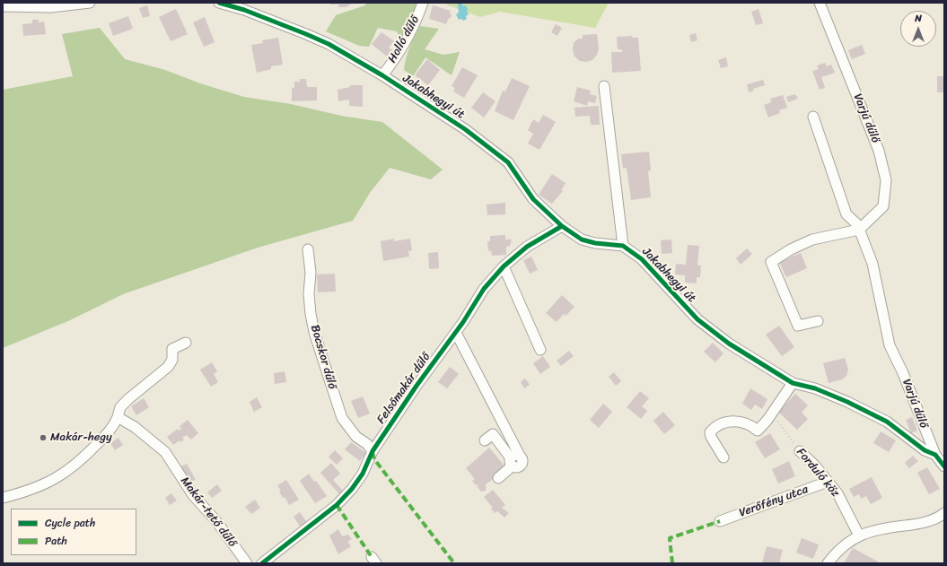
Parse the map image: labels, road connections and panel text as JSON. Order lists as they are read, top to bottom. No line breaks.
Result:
{"streets":{"street":["Holló dűlő","Jakabhegyi út","Varjú dűlő","Bocskor dűlő","Felsőmakár dűlő","Forduló köz","Verőfény utca","Makár-tető dűlő"]},"crossings":[["Holló dűlő","Jakabhegyi út"],["Jakabhegyi út","Varjú dűlő"],["Jakabhegyi út","Felsőmakár dűlő"],["Bocskor dűlő","Felsőmakár dűlő"],["Forduló köz","Verőfény utca"]],"places":["Makár-hegy"],"legend":["Cycle path","Path"],"north":"top"}
